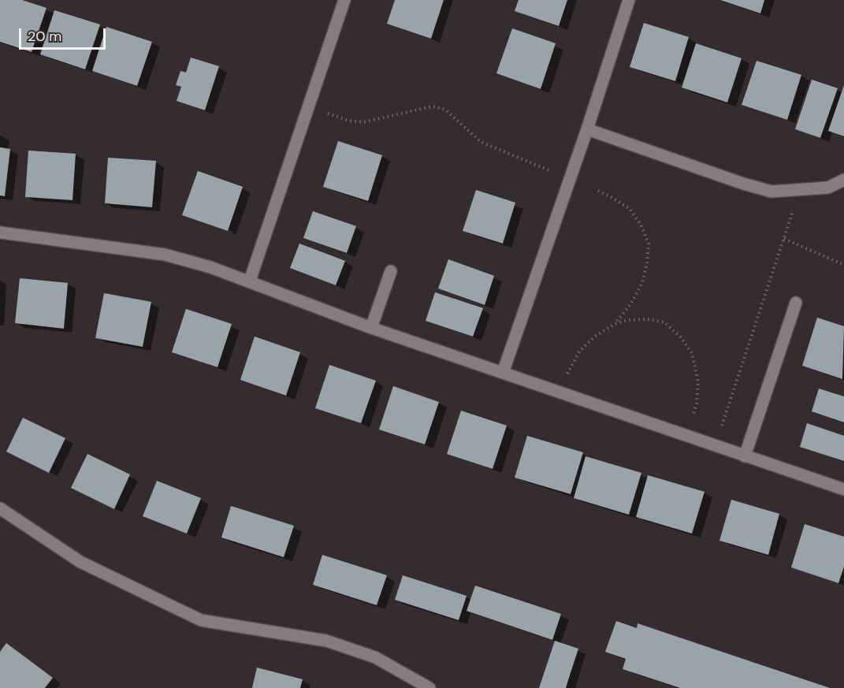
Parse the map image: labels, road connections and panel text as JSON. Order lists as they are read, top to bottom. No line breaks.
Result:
{"scale_bar":"20 m"}
